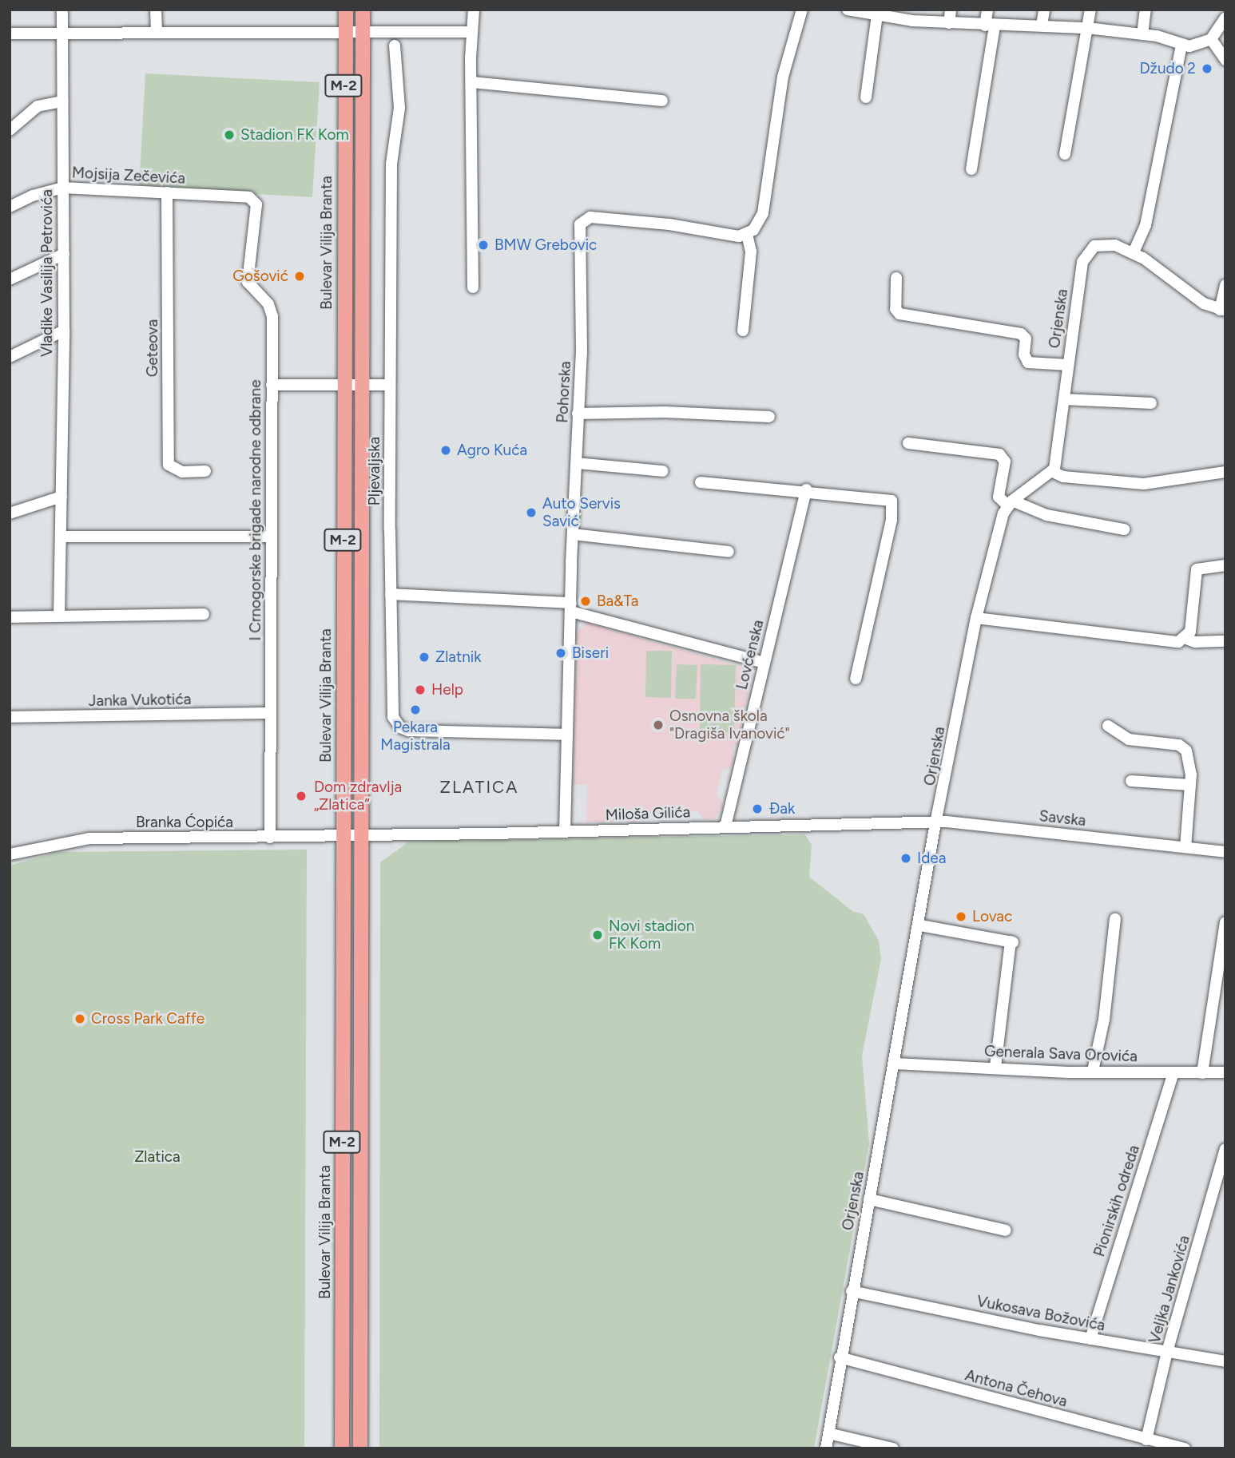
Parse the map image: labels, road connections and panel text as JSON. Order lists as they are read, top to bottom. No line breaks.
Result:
{"streets":{"main road":["M-2","Bulevar Vilija Branta"],"street":["Mojsija Zečevića","Vladike Vasilija Petrovića","Orjenska","Geteova","Pohorska","Pljevaljska","I Crnogorske brigade narodne odbrane","Lovćenska","Janka Vukotića","Miloša Gilića","Savska","Branka Ćopića","Generala Sava Orovića","Pionirskih odreda","Veljka Jankovića","Vukosava Božovića","Antona Čehova"]},"crossings":[["M-2","Miloša Gilića"],["M-2","Branka Ćopića"],["Mojsija Zečevića","Vladike Vasilija Petrovića"],["Mojsija Zečevića","Geteova"],["Mojsija Zečevića","I Crnogorske brigade narodne odbrane"],["Bulevar Vilija Branta","Branka Ćopića"],["Orjenska","Miloša Gilića"],["Orjenska","Savska"],["Orjenska","Generala Sava Orovića"],["Orjenska","Vukosava Božovića"],["Orjenska","Antona Čehova"],["Pohorska","Pljevaljska"],["Pohorska","Miloša Gilića"],["I Crnogorske brigade narodne odbrane","Janka Vukotića"],["I Crnogorske brigade narodne odbrane","Branka Ćopića"],["Lovćenska","Miloša Gilića"],["Miloša Gilića","Savska"],["Miloša Gilića","Branka Ćopića"],["Generala Sava Orovića","Pionirskih odreda"],["Pionirskih odreda","Vukosava Božovića"],["Veljka Jankovića","Vukosava Božovića"],["Veljka Jankovića","Antona Čehova"]],"districts":["ZLATICA"],"parks":["Zlatica"],"places":["Džudo 2","Stadion FK Kom","BMW Grebovic","Gošović","Agro Kuća","Auto Servis Savić","Ba&Ta","Biseri","Zlatnik","Help","Pekara Magistrala","Osnovna škola \"Dragiša Ivanović\"","Dom zdravlja „Zlatica”","Đak","Idea","Lovac","Novi stadion FK Kom","Cross Park Caffe"]}
